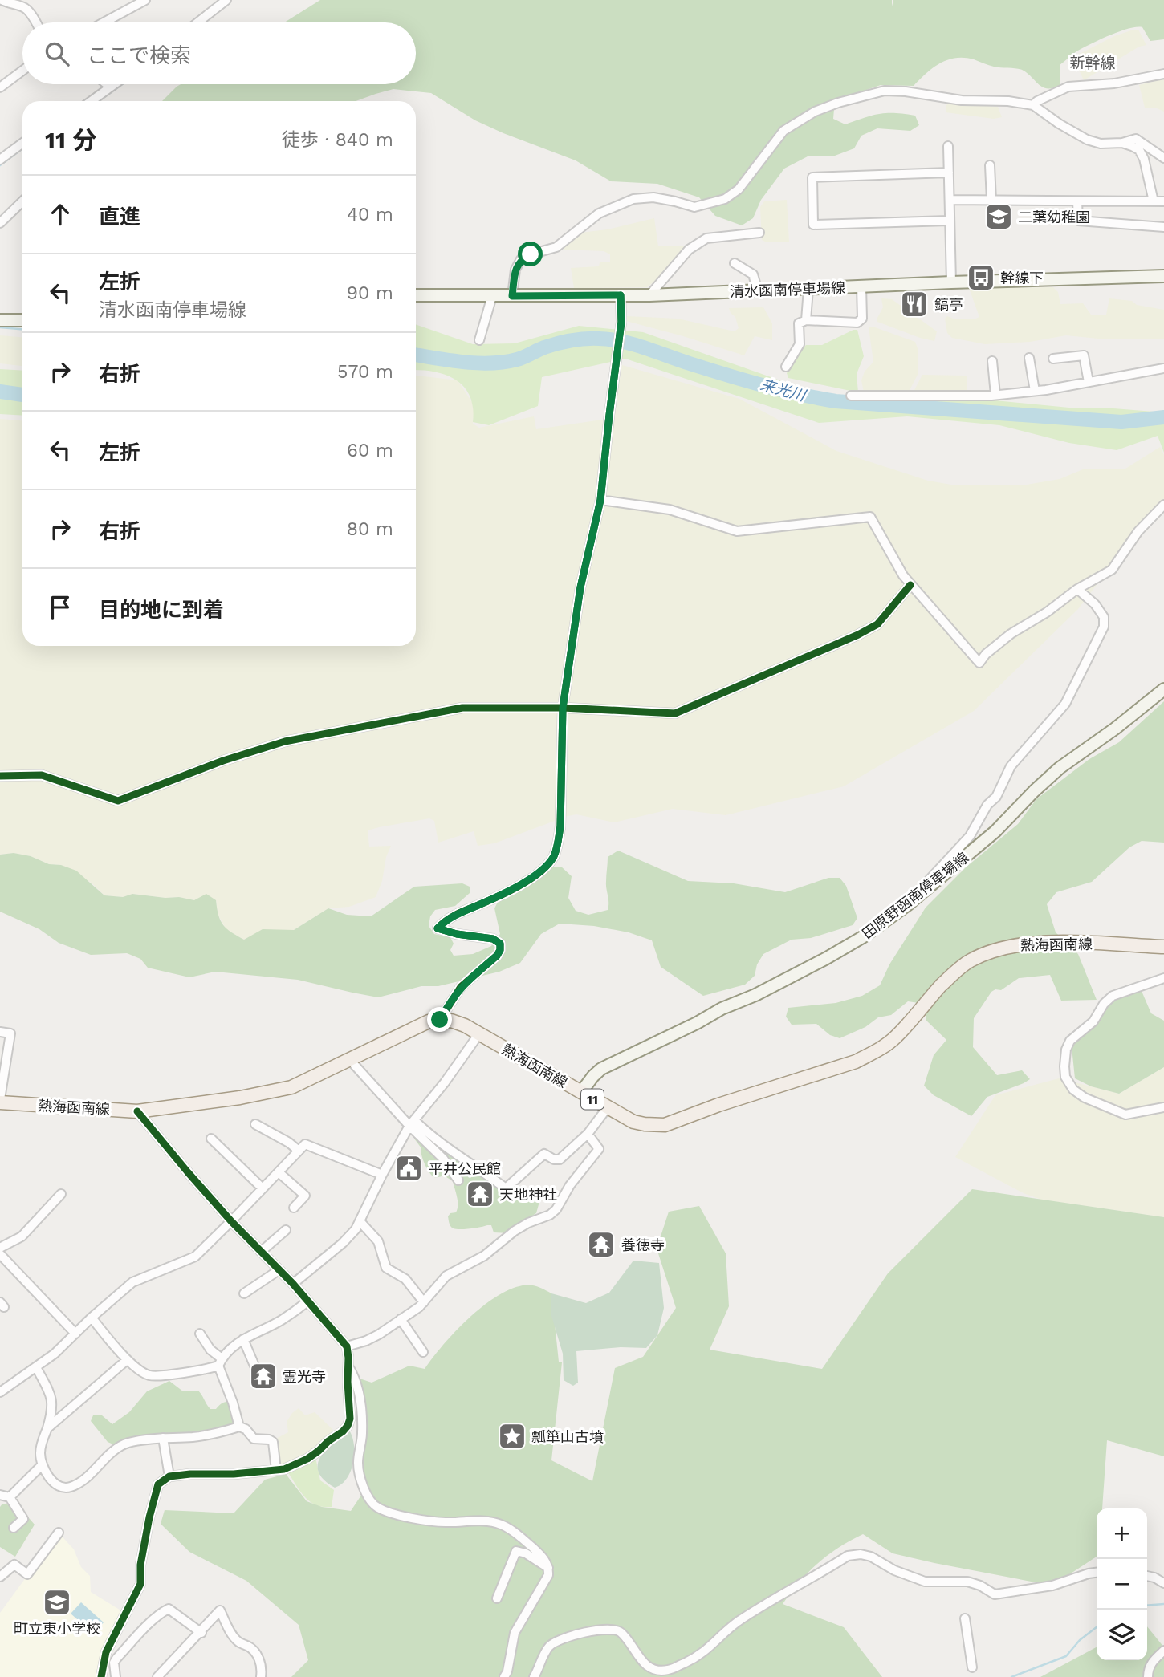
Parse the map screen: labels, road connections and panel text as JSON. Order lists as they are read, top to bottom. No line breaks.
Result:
{"streets":{"main road":["清水函南停車場線","田原野函南停車場線","熱海函南線","11"]},"crossings":[["田原野函南停車場線","熱海函南線"]],"districts":["新幹線"],"water":["来光川"],"places":{"school or university":["二葉幼稚園","町立東小学校"],"bus stop":["幹線下"],"restaurant":["鎬亭"],"public building":["平井公民館"],"temple":["天地神社","養徳寺","霊光寺"],"place":["瓢箪山古墳"]},"page":{"search":"ここで検索","heading":["11 分","徒歩 · 840 m"],"list":[["直進","40 m"],["左折","清水函南停車場線","90 m"],["右折","570 m"],["左折","60 m"],["右折","80 m"],"目的地に到着"],"map_buttons":["+","−"]}}
